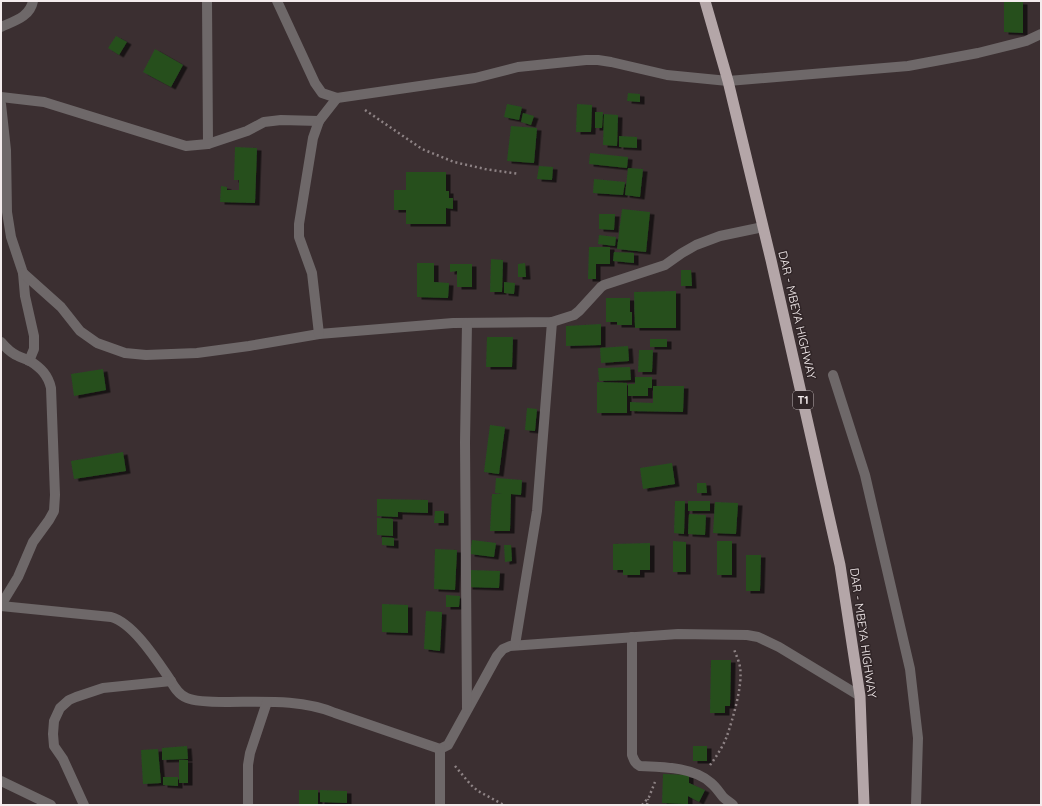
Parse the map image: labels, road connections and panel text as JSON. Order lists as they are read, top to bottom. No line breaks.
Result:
{"streets":{"highway":["DAR - MBEYA HIGHWAY","T1"]}}
